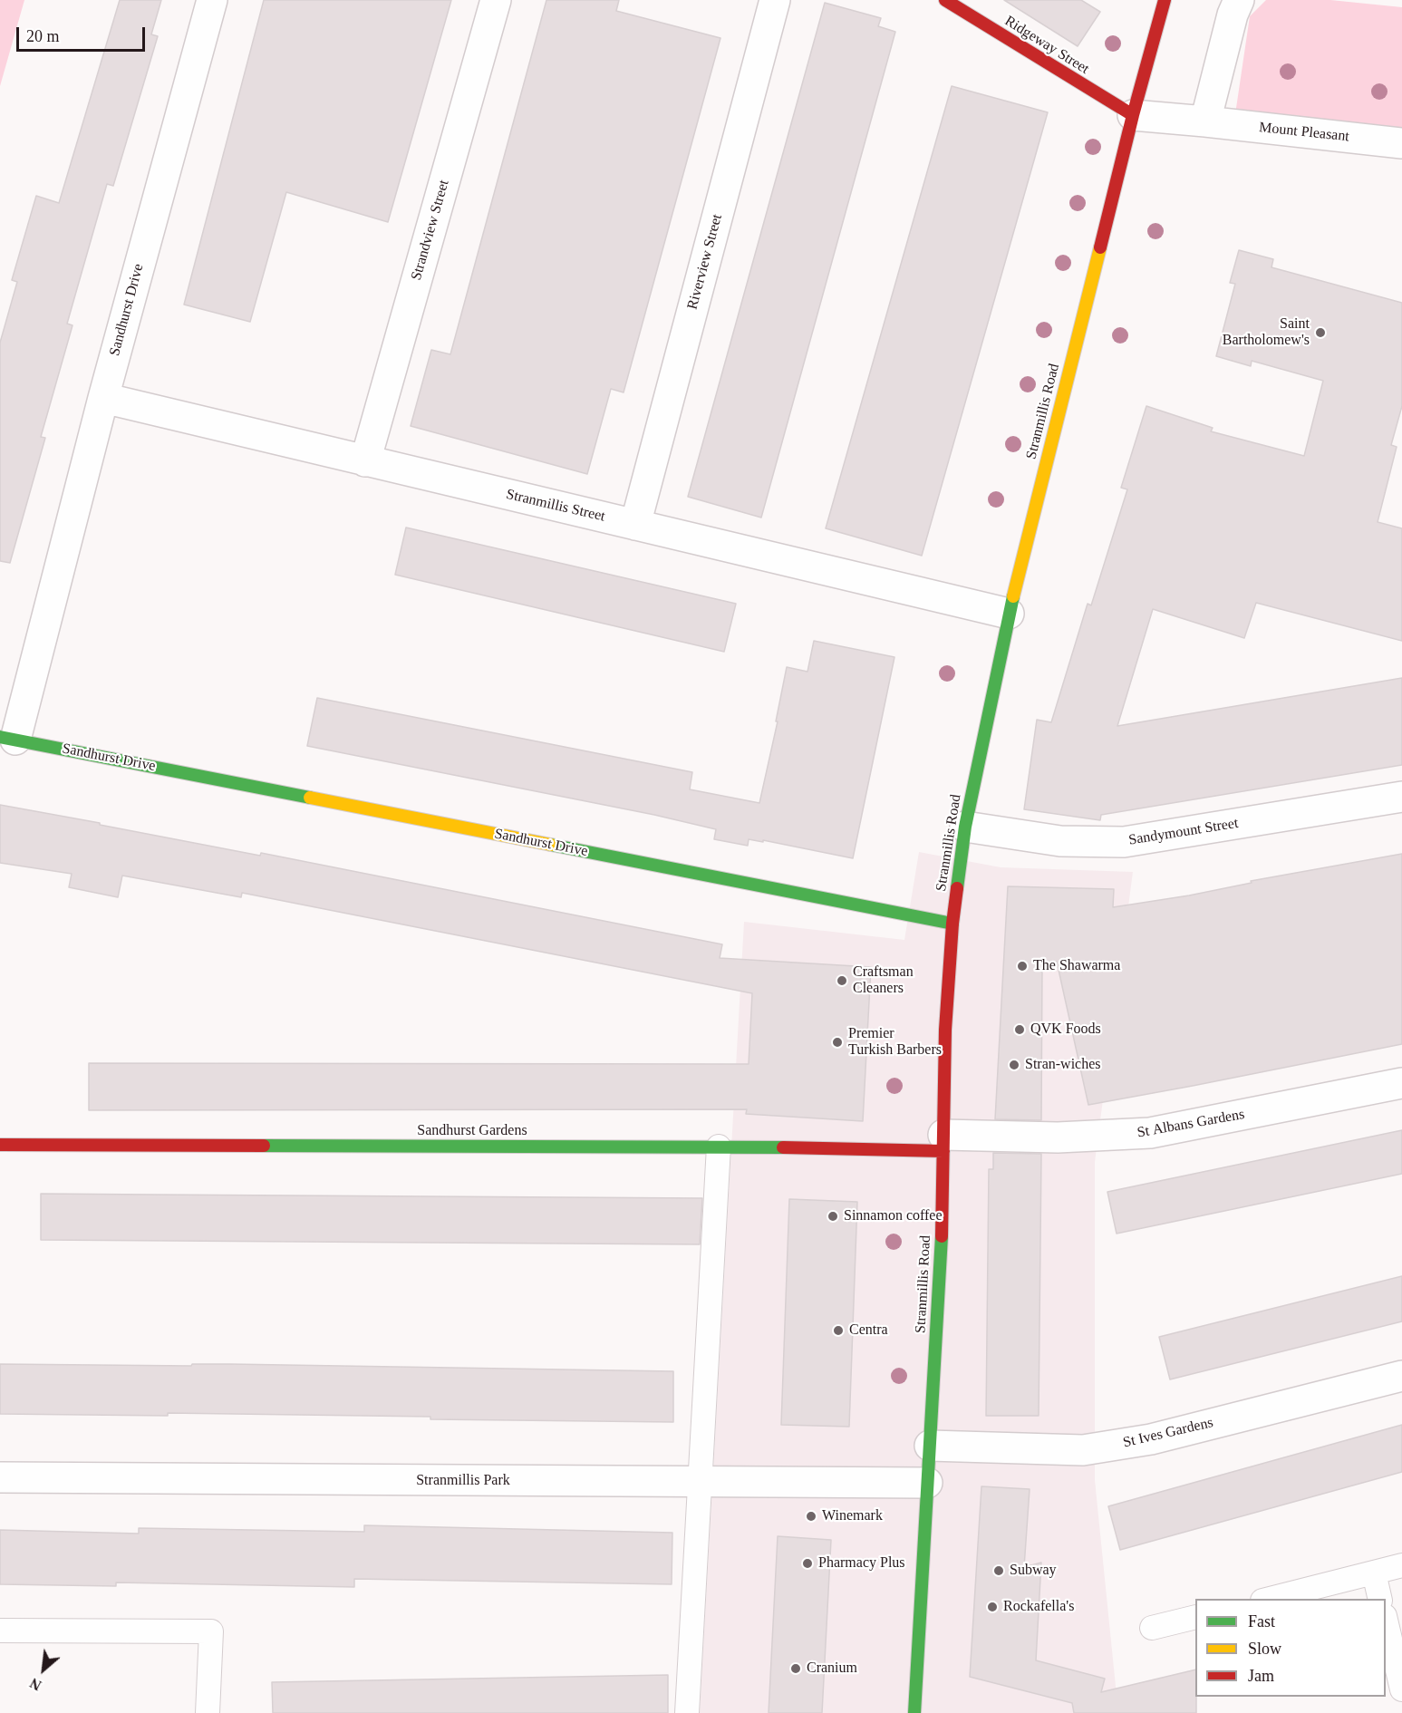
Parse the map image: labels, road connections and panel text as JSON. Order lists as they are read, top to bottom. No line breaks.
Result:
{"streets":{"street":["Ridgeway Street","Mount Pleasant","Strandview Street","Riverview Street","Sandhurst Drive","Stranmillis Road","Stranmillis Street","Sandymount Street","St Albans Gardens","Sandhurst Gardens","St Ives Gardens","Stranmillis Park"]},"crossings":[["Ridgeway Street","Mount Pleasant"],["Ridgeway Street","Stranmillis Road"],["Mount Pleasant","Stranmillis Road"],["Strandview Street","Stranmillis Street"],["Riverview Street","Stranmillis Street"],["Sandhurst Drive","Stranmillis Road"],["Sandhurst Drive","Stranmillis Street"],["Stranmillis Road","Stranmillis Street"],["Stranmillis Road","Sandymount Street"],["Stranmillis Road","St Albans Gardens"],["Stranmillis Road","Sandhurst Gardens"],["Stranmillis Road","St Ives Gardens"],["Stranmillis Road","Stranmillis Park"],["St Albans Gardens","Sandhurst Gardens"]],"places":["Saint Bartholomew's","The Shawarma","Craftsman Cleaners","QVK Foods","Premier Turkish Barbers","Stran-wiches","Sinnamon coffee","Centra","Winemark","Pharmacy Plus","Subway","Rockafella's","Cranium"],"legend":["Fast","Slow","Jam"],"scale_bar":"20 m","north":"bottom left"}
